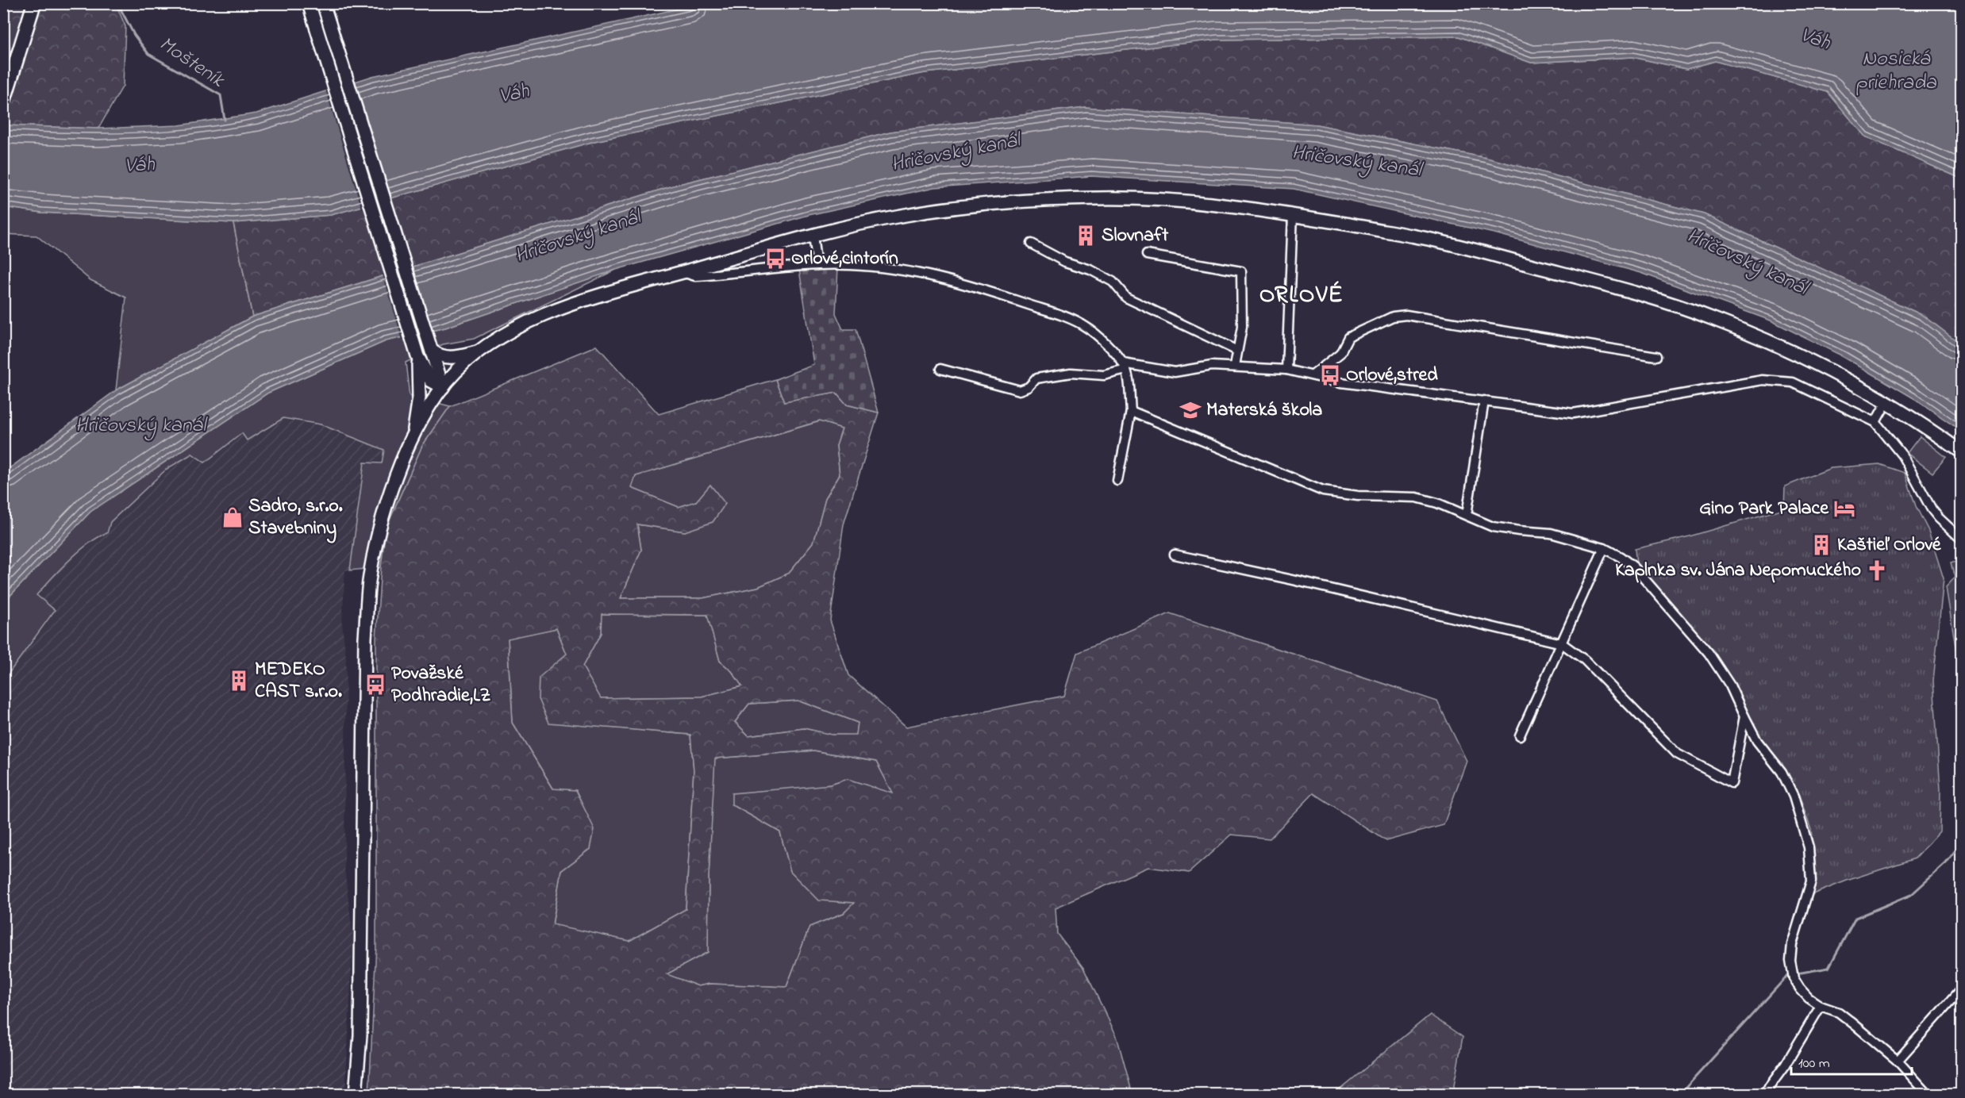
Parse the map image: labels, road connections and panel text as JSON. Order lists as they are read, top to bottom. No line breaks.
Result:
{"districts":["ORLOVÉ"],"water":["Váh","Nosická priehrada","Mošteník","Hričovský kanál"],"places":{"building":["Slovnaft","Kaštieľ Orlové","MEDEKO CAST s.r.o."],"bus stop":["Orlové,cintorín","Orlové,stred","Považské Podhradie,LZ"],"school or university":["Materská škola"],"hotel":["Gino Park Palace"],"shop":["Sadro, s.r.o. Stavebniny"],"church":["Kaplnka sv. Jána Nepomuckého"]},"scale_bar":"100 m"}
